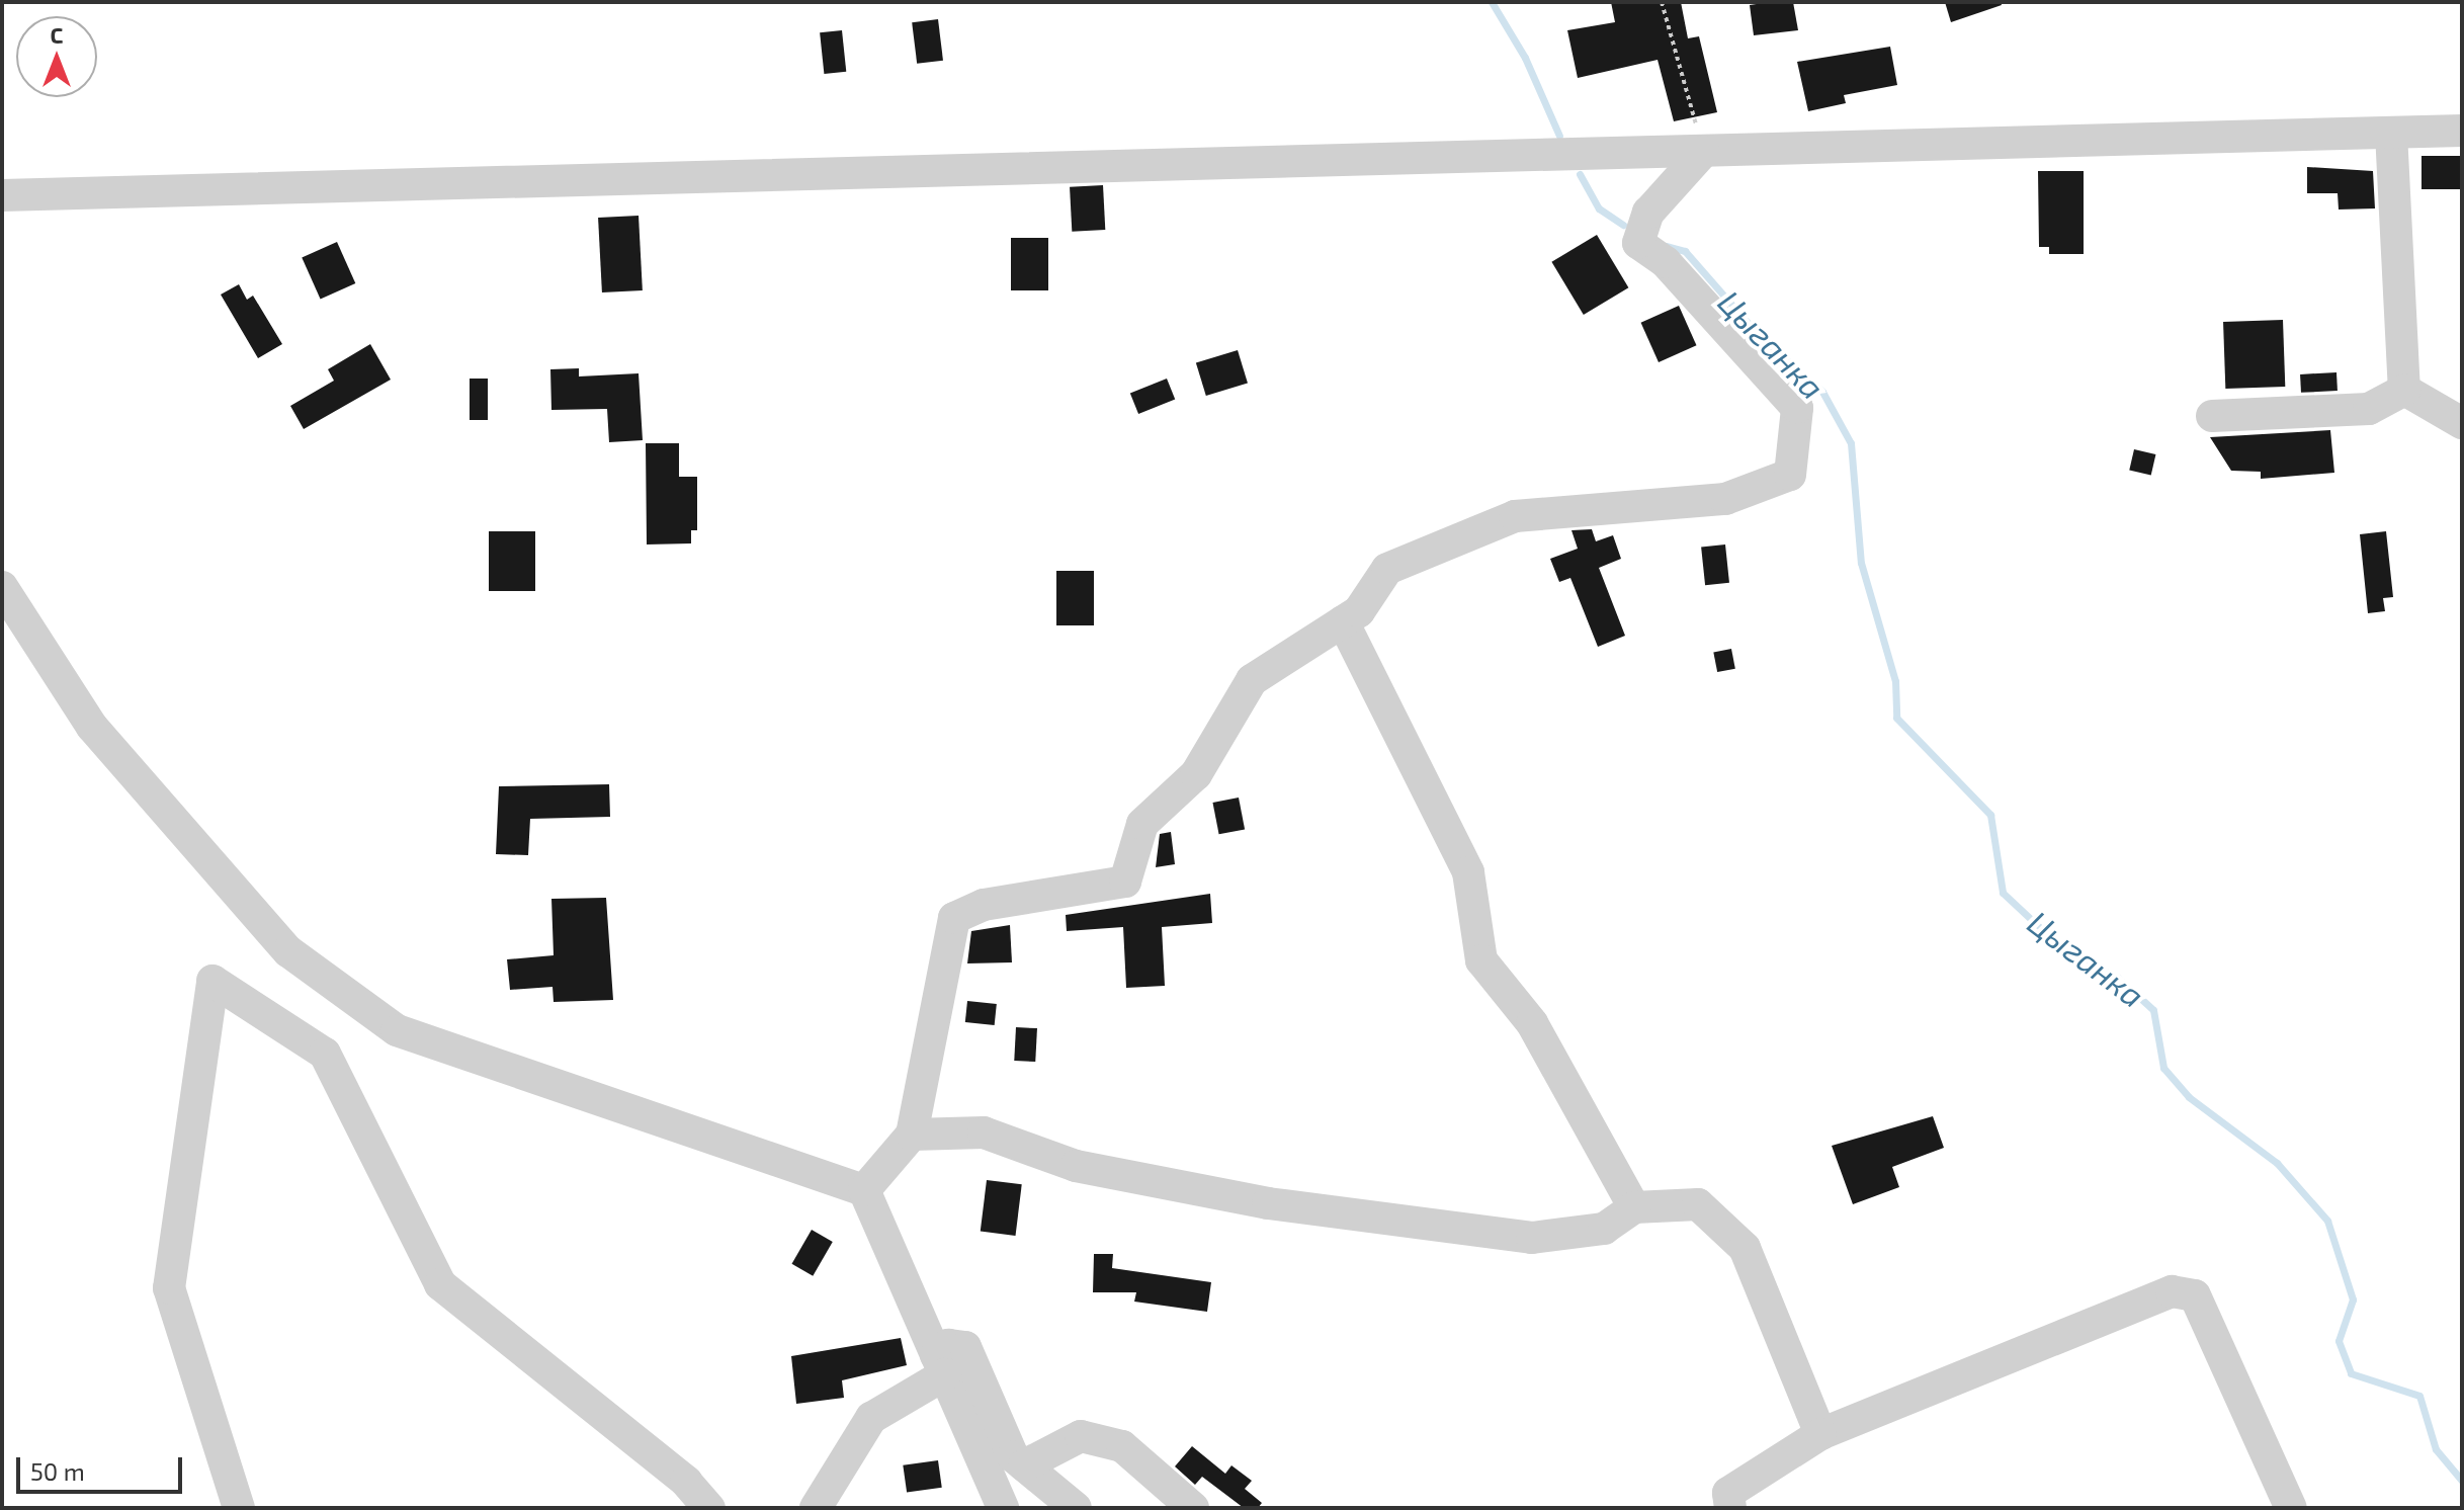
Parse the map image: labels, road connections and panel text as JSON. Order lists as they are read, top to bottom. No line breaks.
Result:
{"water":["Цыганка"],"scale_bar":"50 m","north":"top"}
